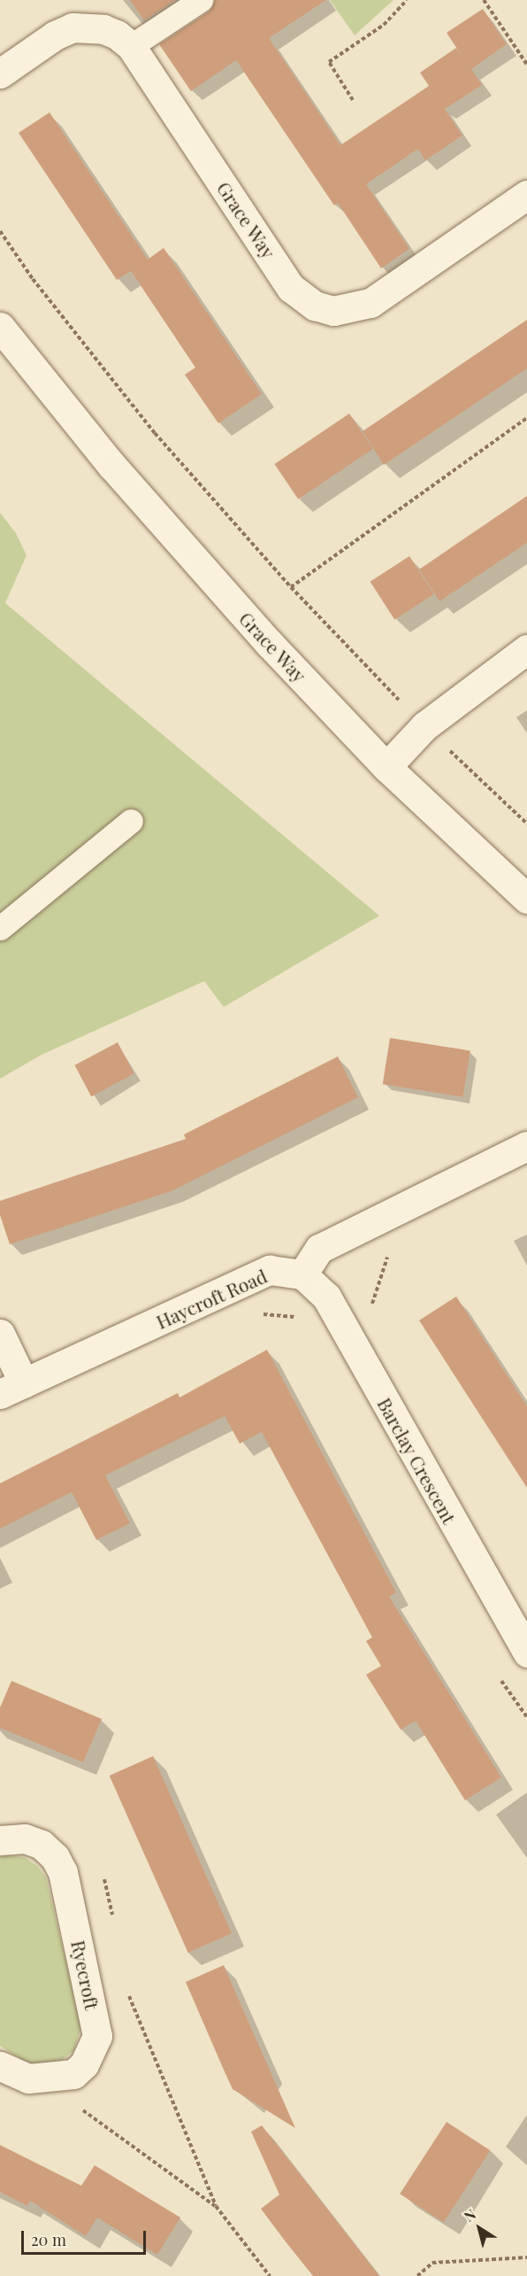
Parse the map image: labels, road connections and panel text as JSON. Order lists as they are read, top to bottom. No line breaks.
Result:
{"streets":{"street":["Grace Way","Haycroft Road","Barclay Crescent","Ryecroft"]},"crossings":[["Haycroft Road","Barclay Crescent"]],"scale_bar":"20 m","north":"top left"}
